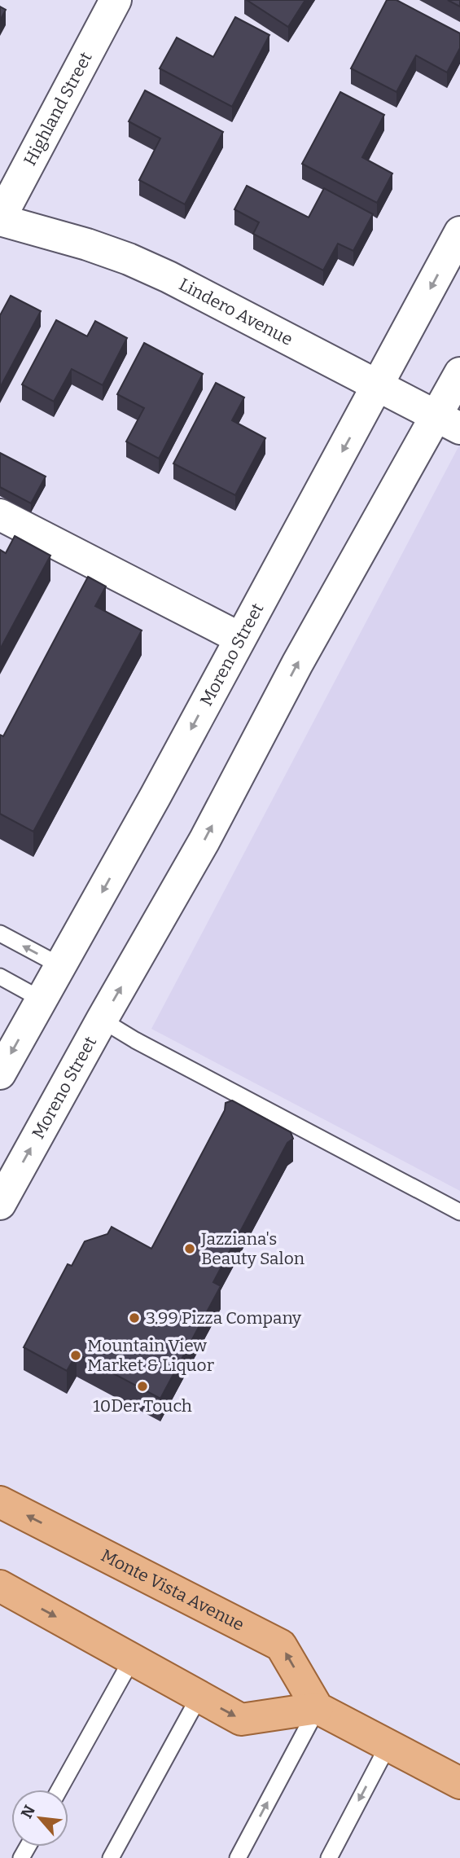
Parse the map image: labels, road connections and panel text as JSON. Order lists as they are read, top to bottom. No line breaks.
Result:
{"streets":{"main road":["Monte Vista Avenue"],"street":["Highland Street","Lindero Avenue","Moreno Street"]},"crossings":[["Highland Street","Lindero Avenue"],["Lindero Avenue","Moreno Street"]],"places":["Jazziana's Beauty Salon","3.99 Pizza Company","Mountain View Market & Liquor","10Der Touch"],"north":"top left"}
